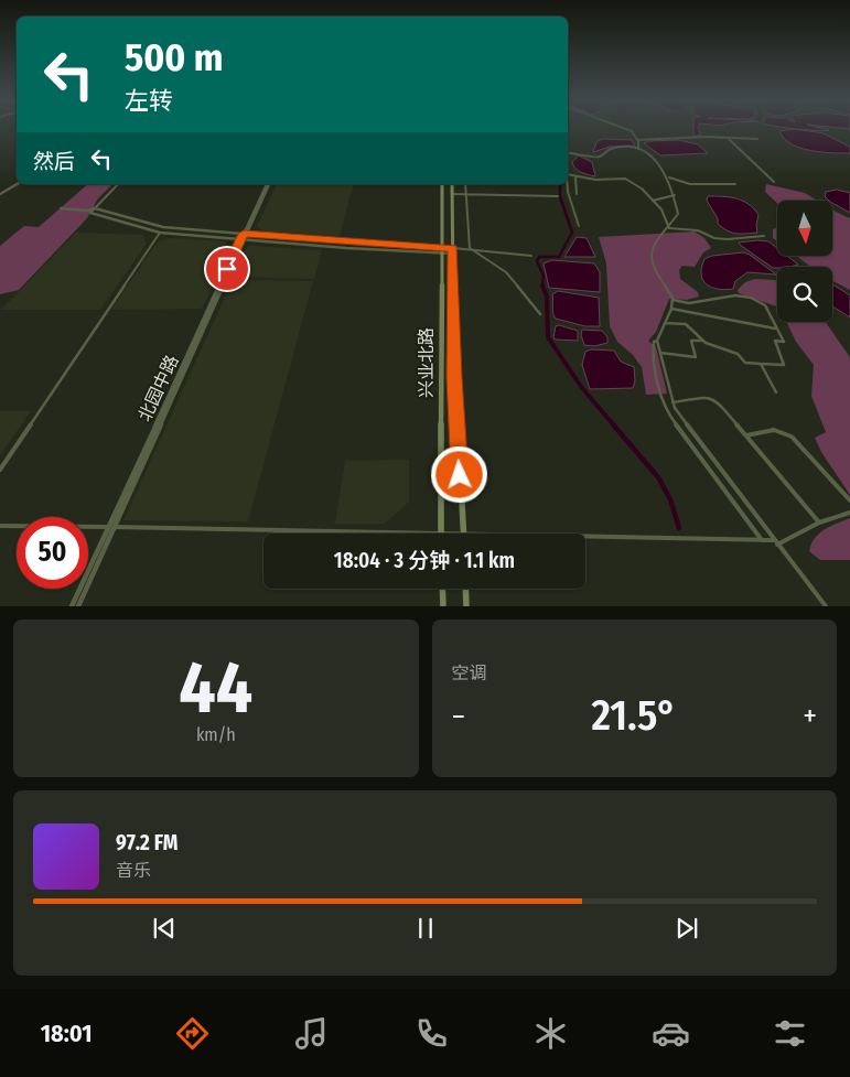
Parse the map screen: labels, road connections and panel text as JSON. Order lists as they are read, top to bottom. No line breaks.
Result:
{"streets":{"main road":["兴业北路"],"street":["北园中路"]},"north":"bottom","page":{"turn":["500 m","左转"],"then":"然后","limit":"50","trip":"18:04 · 3 分钟 · 1.1 km","tile":[["44","km/h"],"空调"],"heat":["−","21.5°","+"],"song":["97.2 FM","音乐"],"tabs":"18:01"}}
